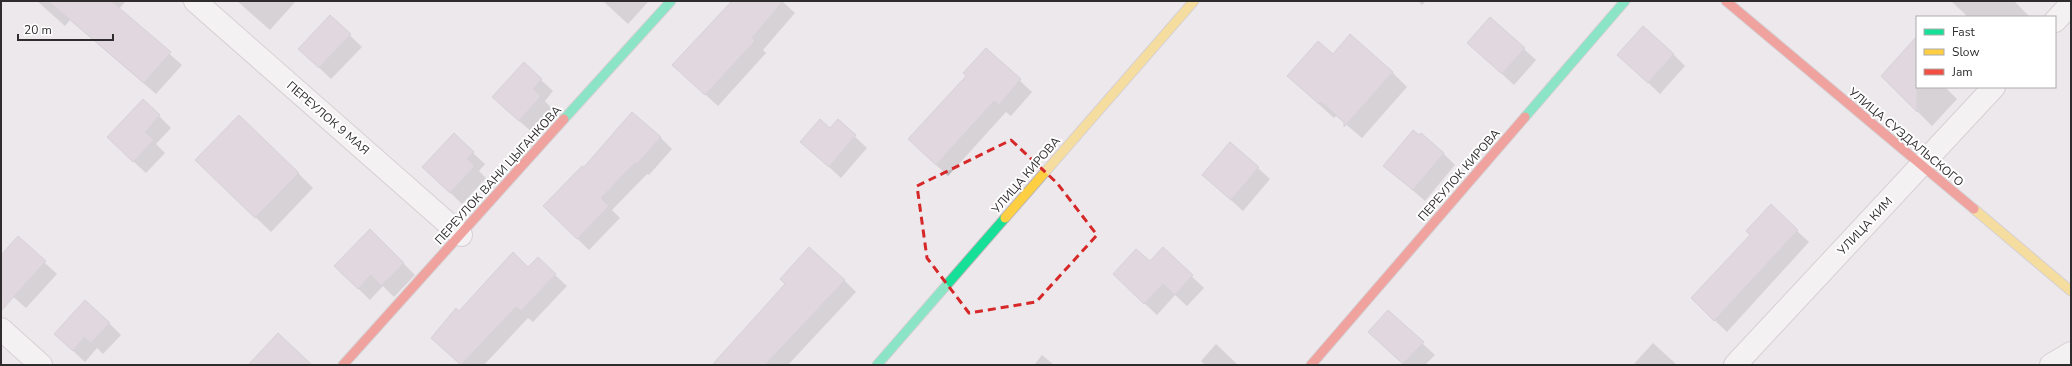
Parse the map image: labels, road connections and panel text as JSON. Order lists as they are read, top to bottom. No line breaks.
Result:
{"streets":{"street":["ПЕРЕУЛОК 9 МАЯ","УЛИЦА СУЗДАЛЬСКОГО","ПЕРЕУЛОК ВАНИ ЦЫГАНКОВА","УЛИЦА КИРОВА","ПЕРЕУЛОК КИРОВА","УЛИЦА КИМ"]},"crossings":[["ПЕРЕУЛОК 9 МАЯ","ПЕРЕУЛОК ВАНИ ЦЫГАНКОВА"],["УЛИЦА СУЗДАЛЬСКОГО","УЛИЦА КИМ"]],"legend":["Fast","Slow","Jam"],"scale_bar":"20 m"}
